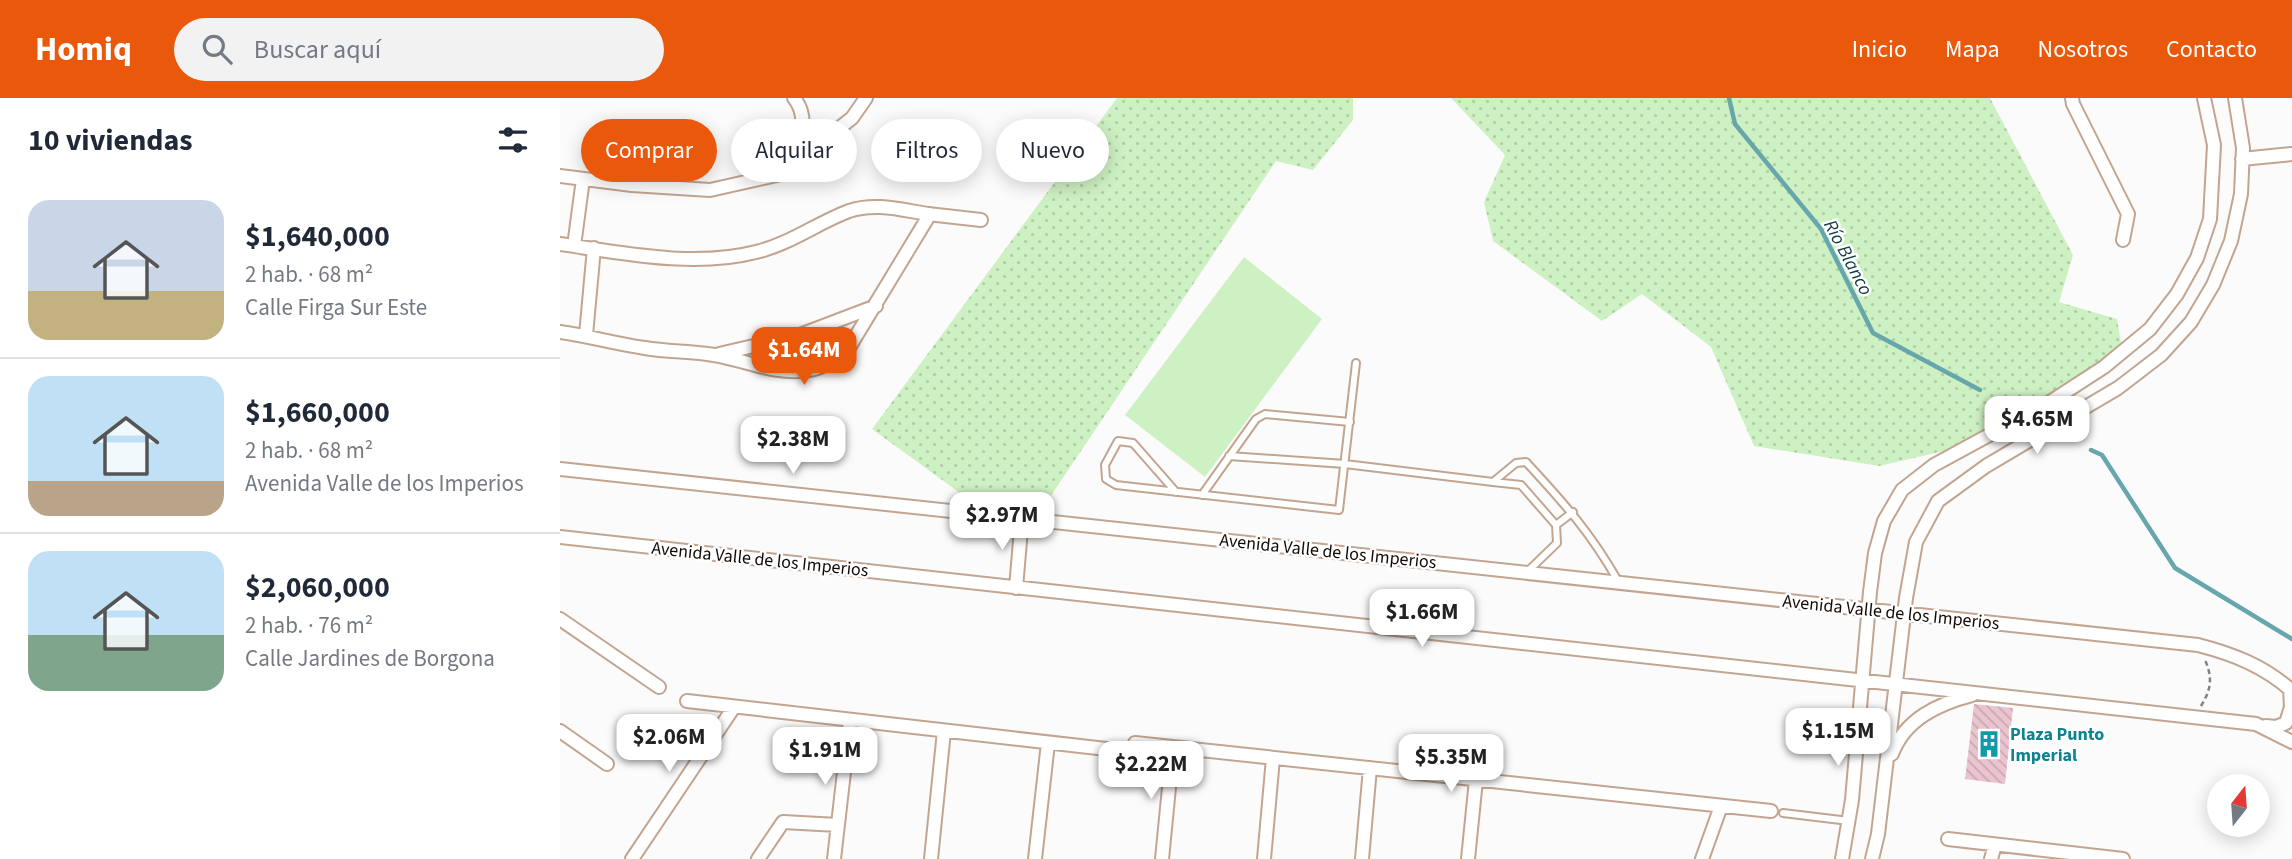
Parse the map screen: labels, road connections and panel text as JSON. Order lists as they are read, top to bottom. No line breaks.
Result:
{"streets":{"street":["Avenida Valle de los Imperios"]},"water":["Río Blanco"],"places":{"building":["Plaza Punto Imperial"]},"north":"top","page":{"header":"Homiq","search":"Buscar aquí","nav":["Inicio","Mapa","Nosotros","Contacto"],"heading":"10 viviendas","chip":["Comprar","Alquilar","Filtros","Nuevo"],"list":[{"name":"$1,640,000","note":"2 hab. · 68 m² · Calle Firga Sur Este"},{"name":"$1,660,000","note":"2 hab. · 68 m² · Avenida Valle de los Imperios"},{"name":"$2,060,000","note":"2 hab. · 76 m² · Calle Jardines de Borgona"}],"price":["$1.64M","$4.65M","$2.38M","$2.97M","$1.66M","$1.15M","$2.06M","$1.91M","$5.35M","$2.22M"]}}
